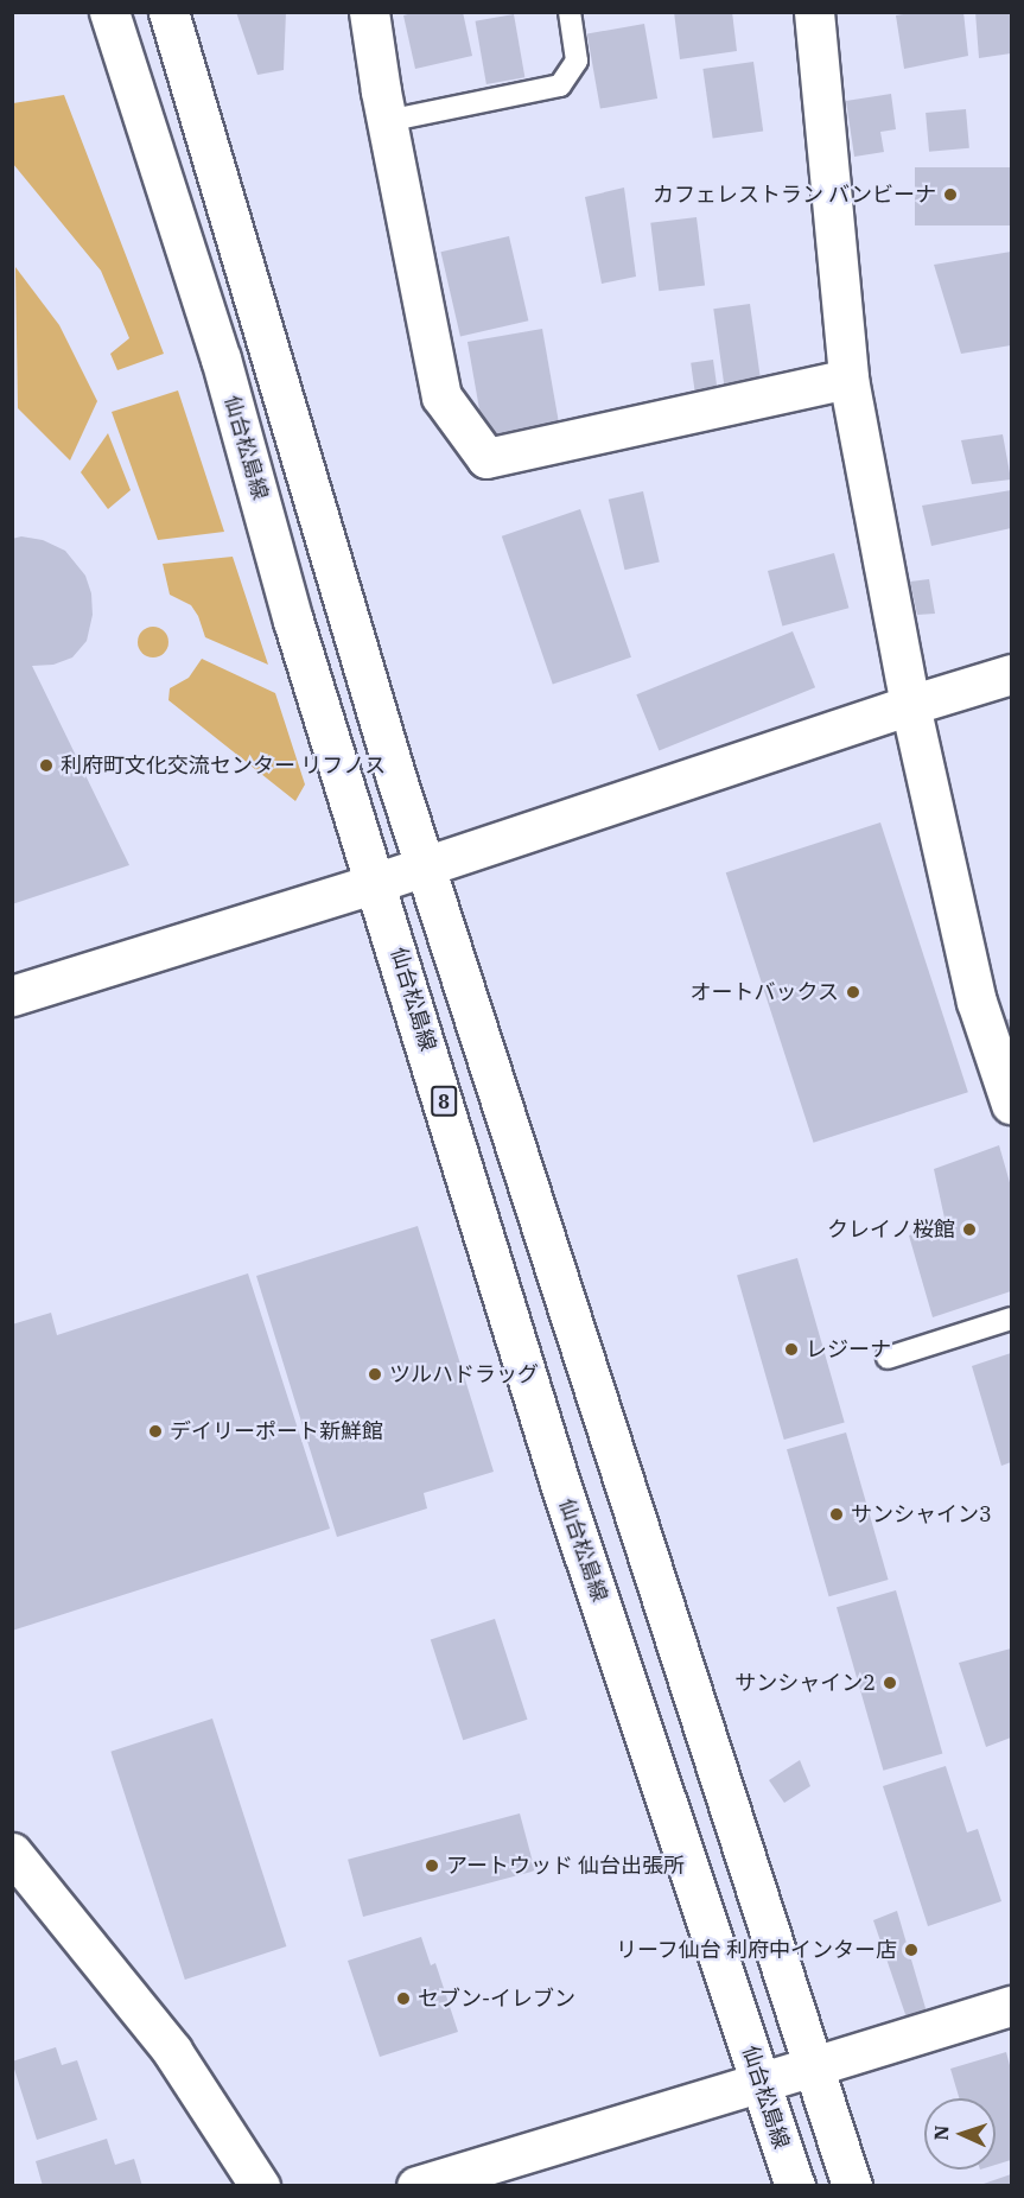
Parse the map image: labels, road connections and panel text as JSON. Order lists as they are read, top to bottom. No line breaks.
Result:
{"streets":{"main road":["仙台松島線","8"]},"places":["カフェレストラン バンビーナ","利府町文化交流センター リフノス","オートバックス","クレイノ桜館","レジーナ","ツルハドラッグ","デイリーポート新鮮館","サンシャイン3","サンシャイン2","アートウッド 仙台出張所","リーフ仙台 利府中インター店","セブン-イレブン"],"north":"left"}
